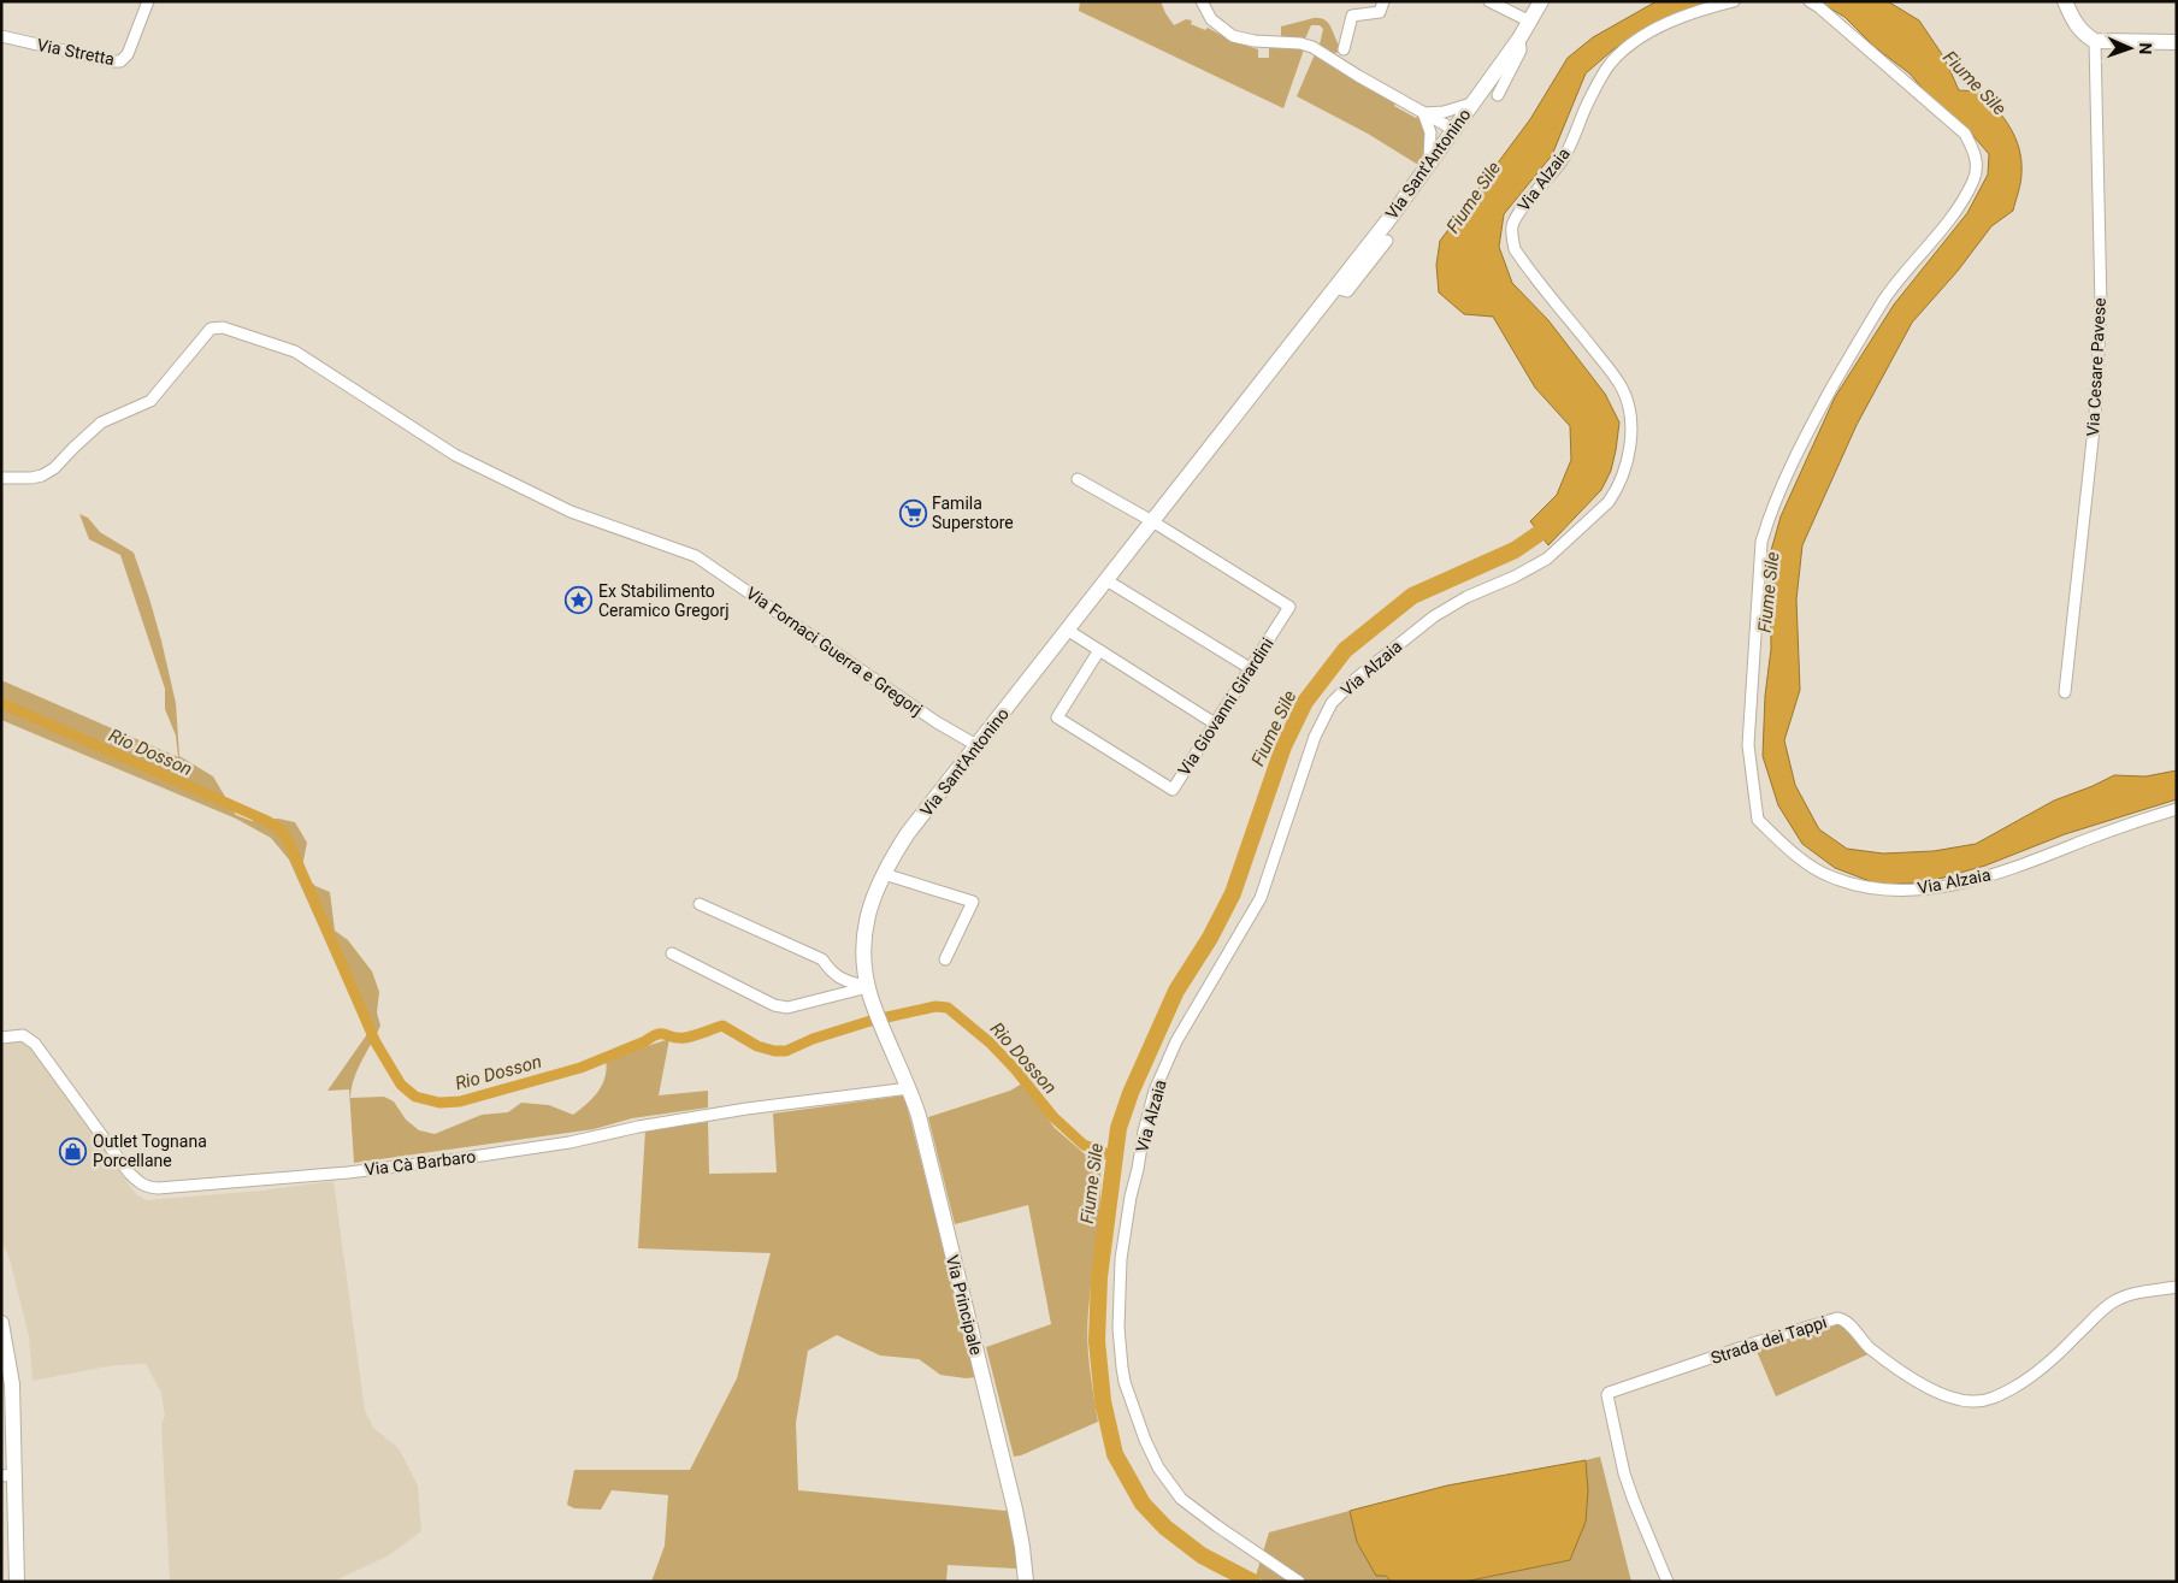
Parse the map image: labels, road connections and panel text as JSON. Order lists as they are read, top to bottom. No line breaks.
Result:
{"streets":{"main road":["Via Sant'Antonino","Via Principale"],"street":["Via Stretta","Via Alzaia","Via Cesare Pavese","Via Fornaci Guerra e Gregorj","Via Giovanni Girardini","Via Cà Barbaro","Strada dei Tappi"]},"crossings":[["Via Sant'Antonino","Via Fornaci Guerra e Gregorj"],["Via Sant'Antonino","Via Giovanni Girardini"],["Via Sant'Antonino","Via Principale"],["Via Cà Barbaro","Via Principale"]],"water":["Fiume Sile","Rio Dosson"],"places":{"supermarket":["Famila Superstore"],"place":["Ex Stabilimento Ceramico Gregorj"],"shop":["Outlet Tognana Porcellane"]},"north":"right"}
